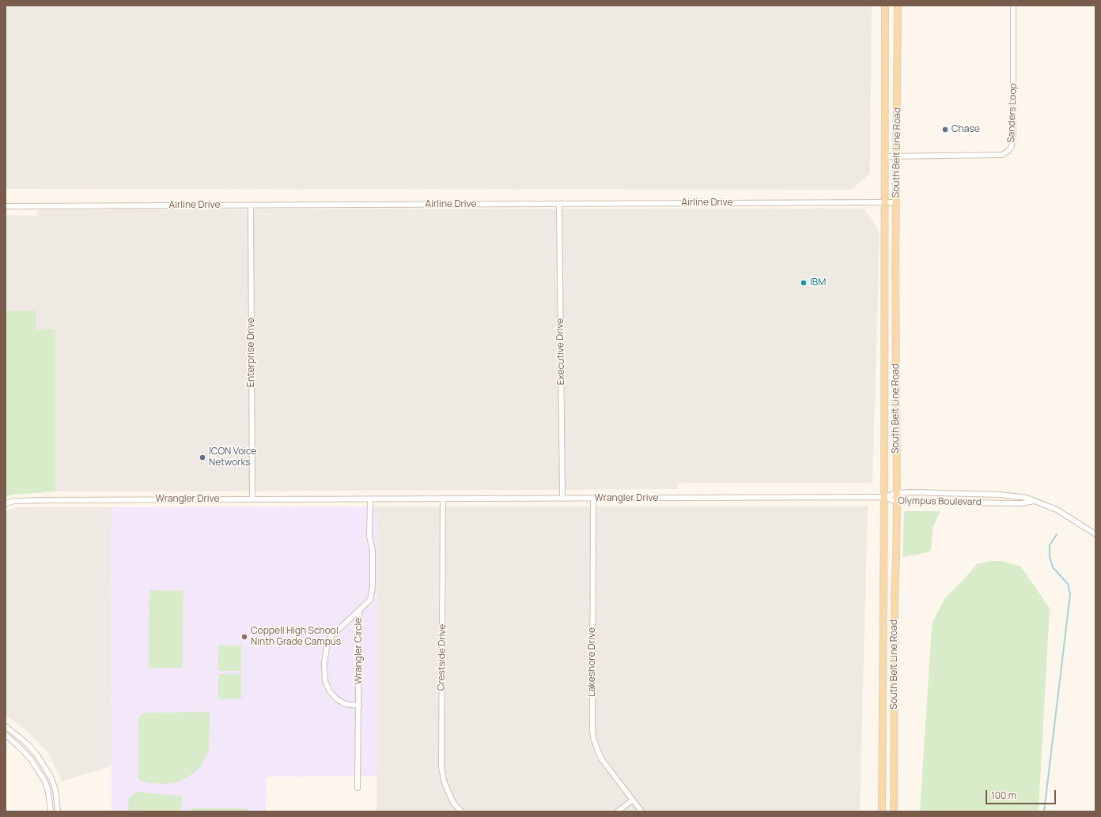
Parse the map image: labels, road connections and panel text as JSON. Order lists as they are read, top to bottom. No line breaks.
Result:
{"streets":{"main road":["South Belt Line Road"],"street":["Sanders Loop","Airline Drive","Executive Drive","Enterprise Drive","Wrangler Drive","Olympus Boulevard","Wrangler Circle","Crestside Drive","Lakeshore Drive"]},"crossings":[["Sanders Loop","South Belt Line Road"],["South Belt Line Road","Airline Drive"],["South Belt Line Road","Wrangler Drive"],["South Belt Line Road","Olympus Boulevard"],["Airline Drive","Executive Drive"],["Airline Drive","Enterprise Drive"],["Executive Drive","Wrangler Drive"],["Enterprise Drive","Wrangler Drive"],["Wrangler Drive","Olympus Boulevard"],["Wrangler Drive","Crestside Drive"],["Wrangler Drive","Lakeshore Drive"]],"places":["Chase","IBM","ICON Voice Networks","Coppell High School Ninth Grade Campus"],"scale_bar":"100 m"}
